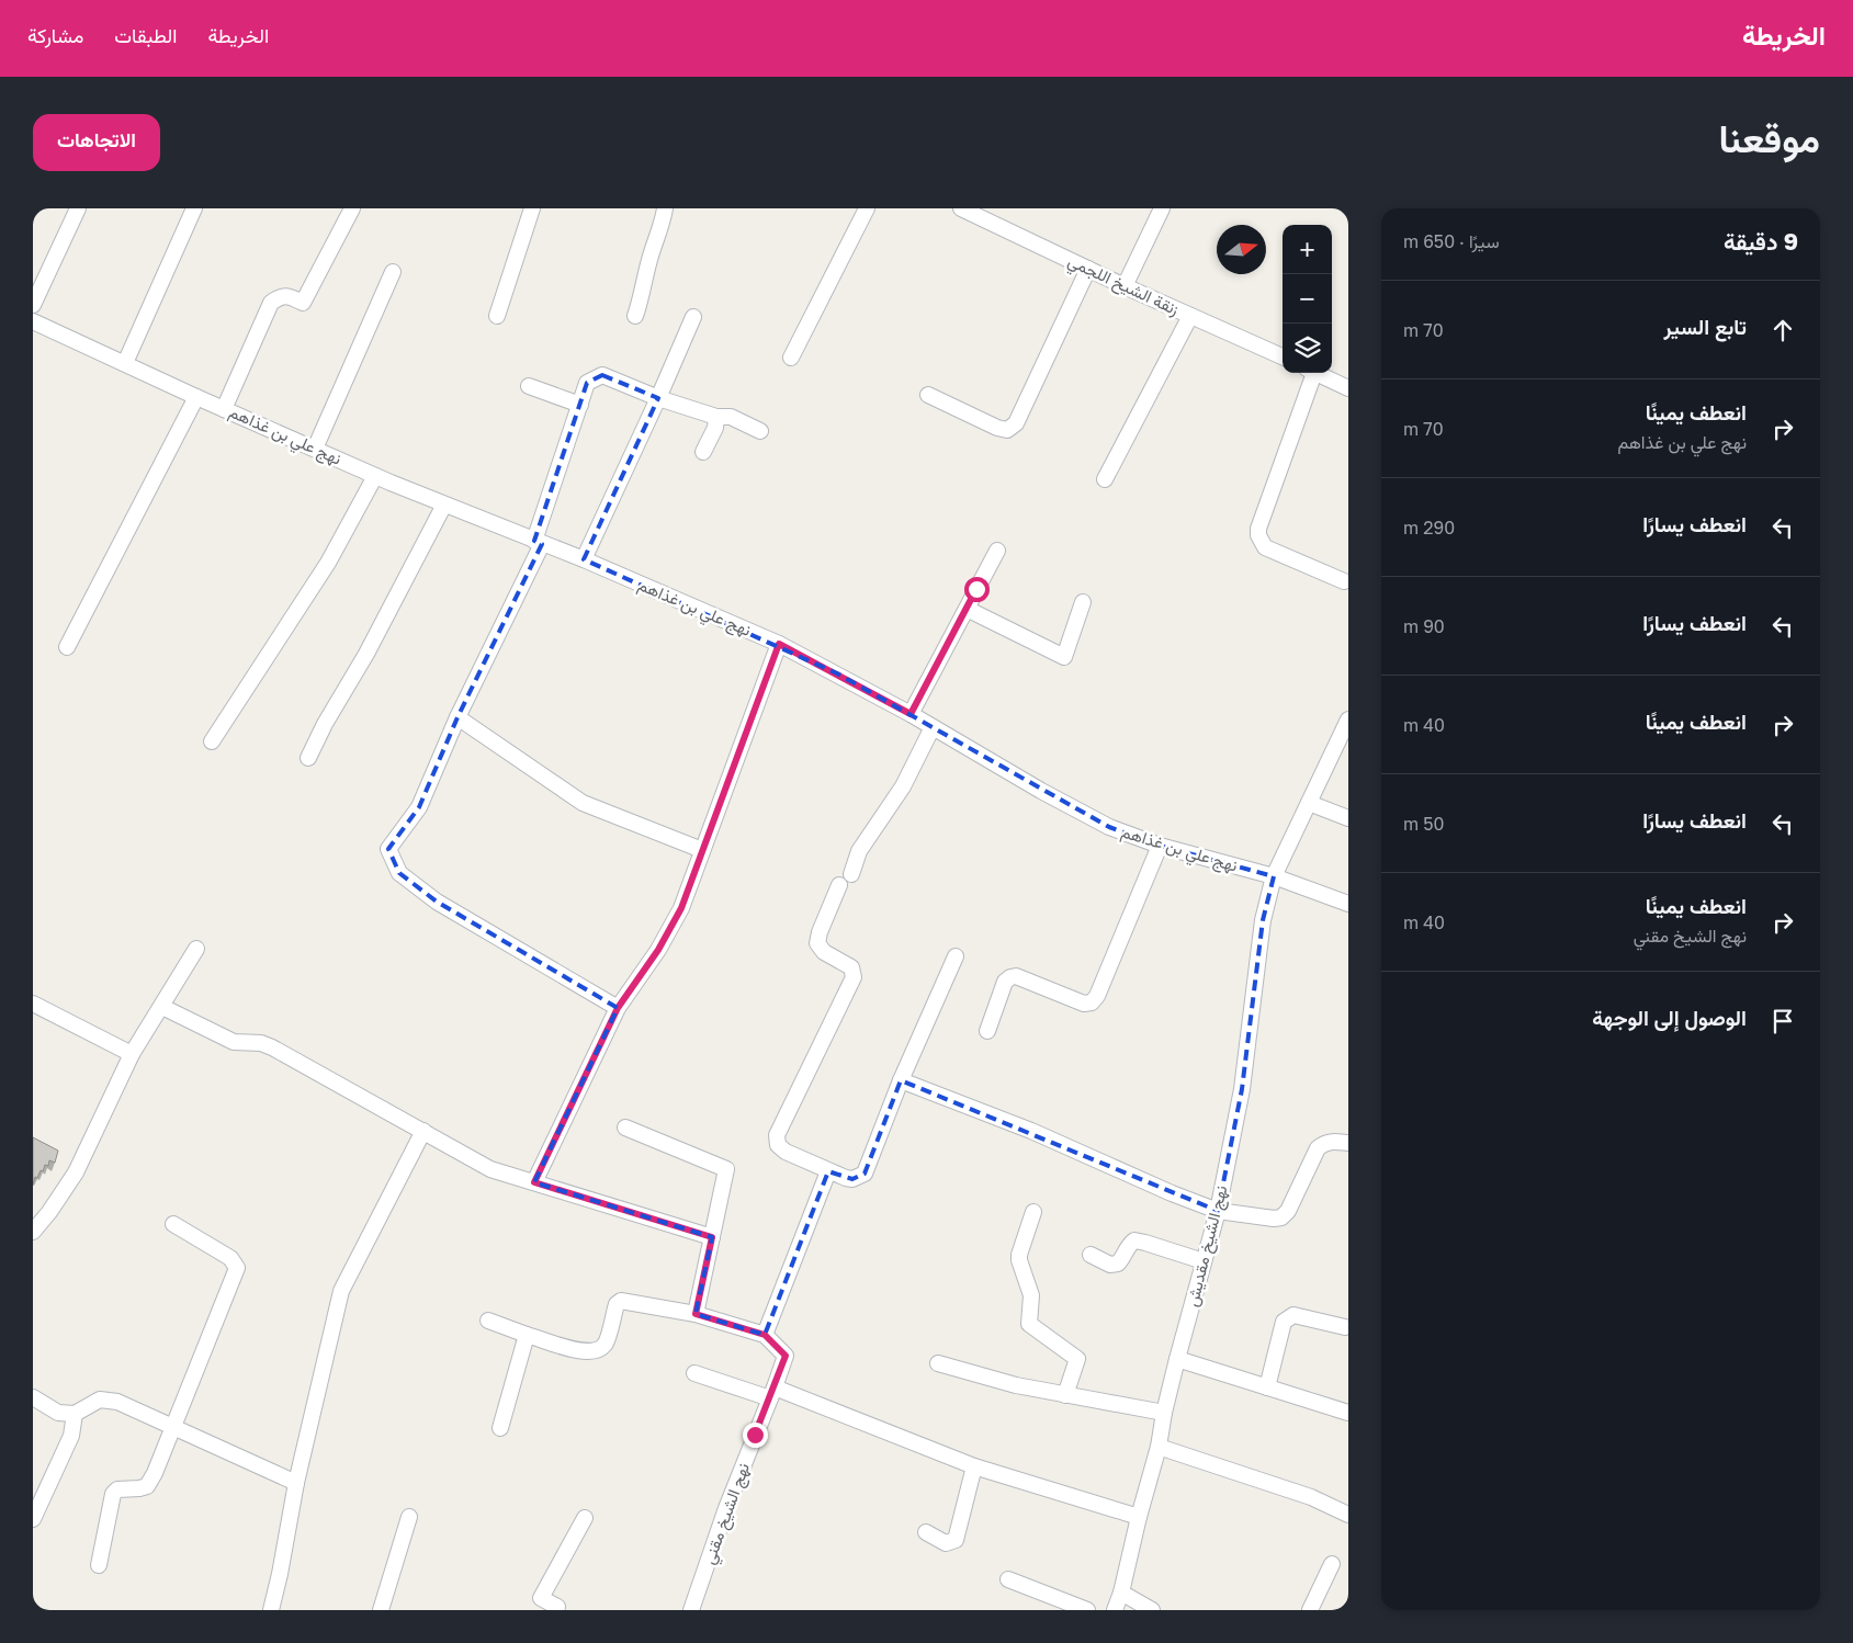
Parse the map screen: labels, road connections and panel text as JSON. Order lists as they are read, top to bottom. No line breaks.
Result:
{"streets":{"street":["زنقة الشيخ اللجمي","نهج علي بن غذاهم","نهج الشيخ مقديش","نهج الشيخ مقني"]},"crossings":[["نهج علي بن غذاهم","نهج الشيخ مقديش"]],"north":"right","page":{"header":"الخريطة","nav":["الخريطة","الطبقات","مشاركة"],"title":"موقعنا","buttons":"الاتجاهات","heading":["9 دقيقة","سيرًا · 650 m"],"map_buttons":["+","−"],"list":[["تابع السير","70 m"],["انعطف يمينًا","نهج علي بن غذاهم","70 m"],["انعطف يسارًا","290 m"],["انعطف يسارًا","90 m"],["انعطف يمينًا","40 m"],["انعطف يسارًا","50 m"],["انعطف يمينًا","نهج الشيخ مقني","40 m"],"الوصول إلى الوجهة"]}}
